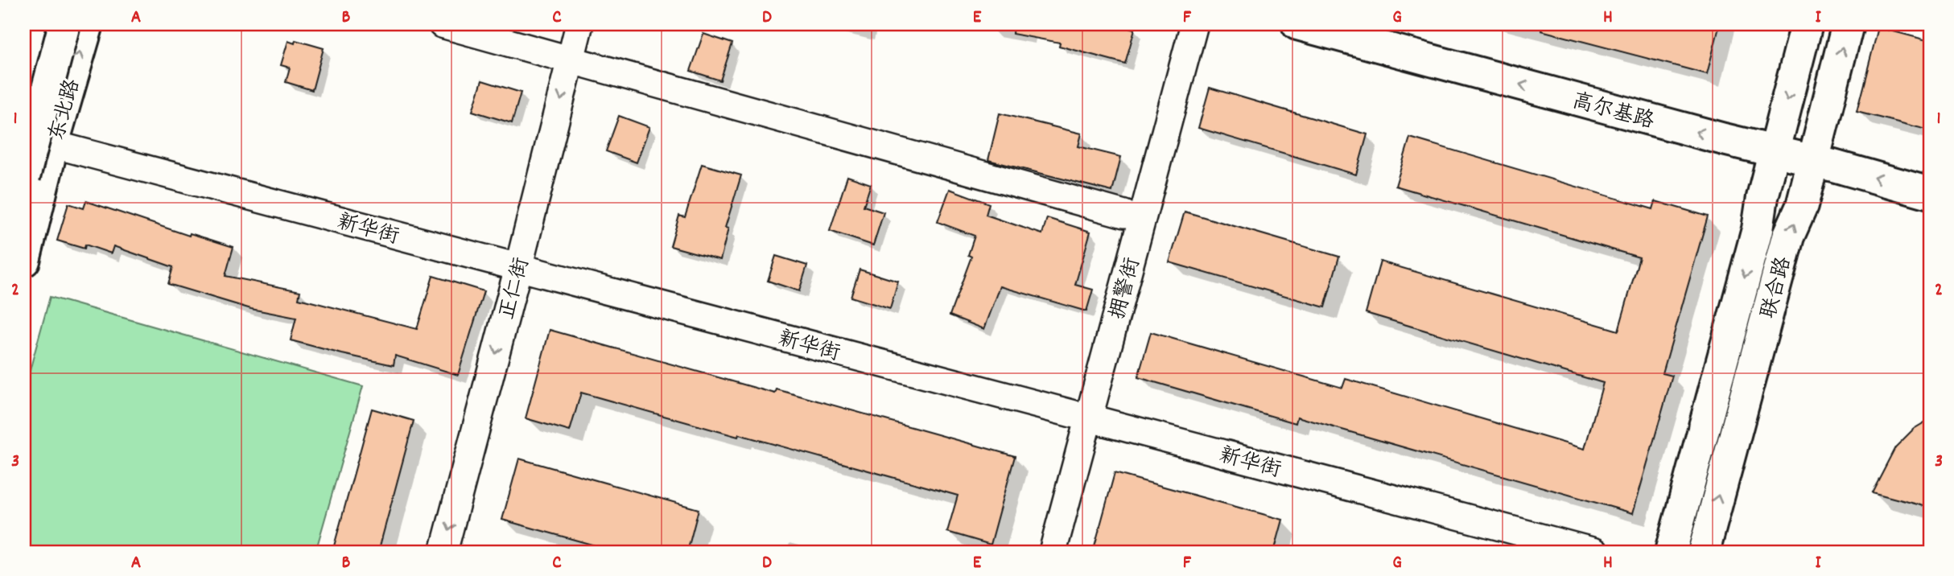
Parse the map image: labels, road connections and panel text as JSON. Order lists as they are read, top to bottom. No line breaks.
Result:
{"streets":{"main road":["东北路","高尔基路","联合路"],"street":["新华街","正仁街","拥警街"]},"crossings":[["东北路","新华街"],["高尔基路","联合路"],["新华街","正仁街"],["新华街","拥警街"]],"one_way":["高尔基路","正仁街"],"grid":{"columns":["A","B","C","D","E","F","G","H","I"],"rows":["1","2","3"]}}
